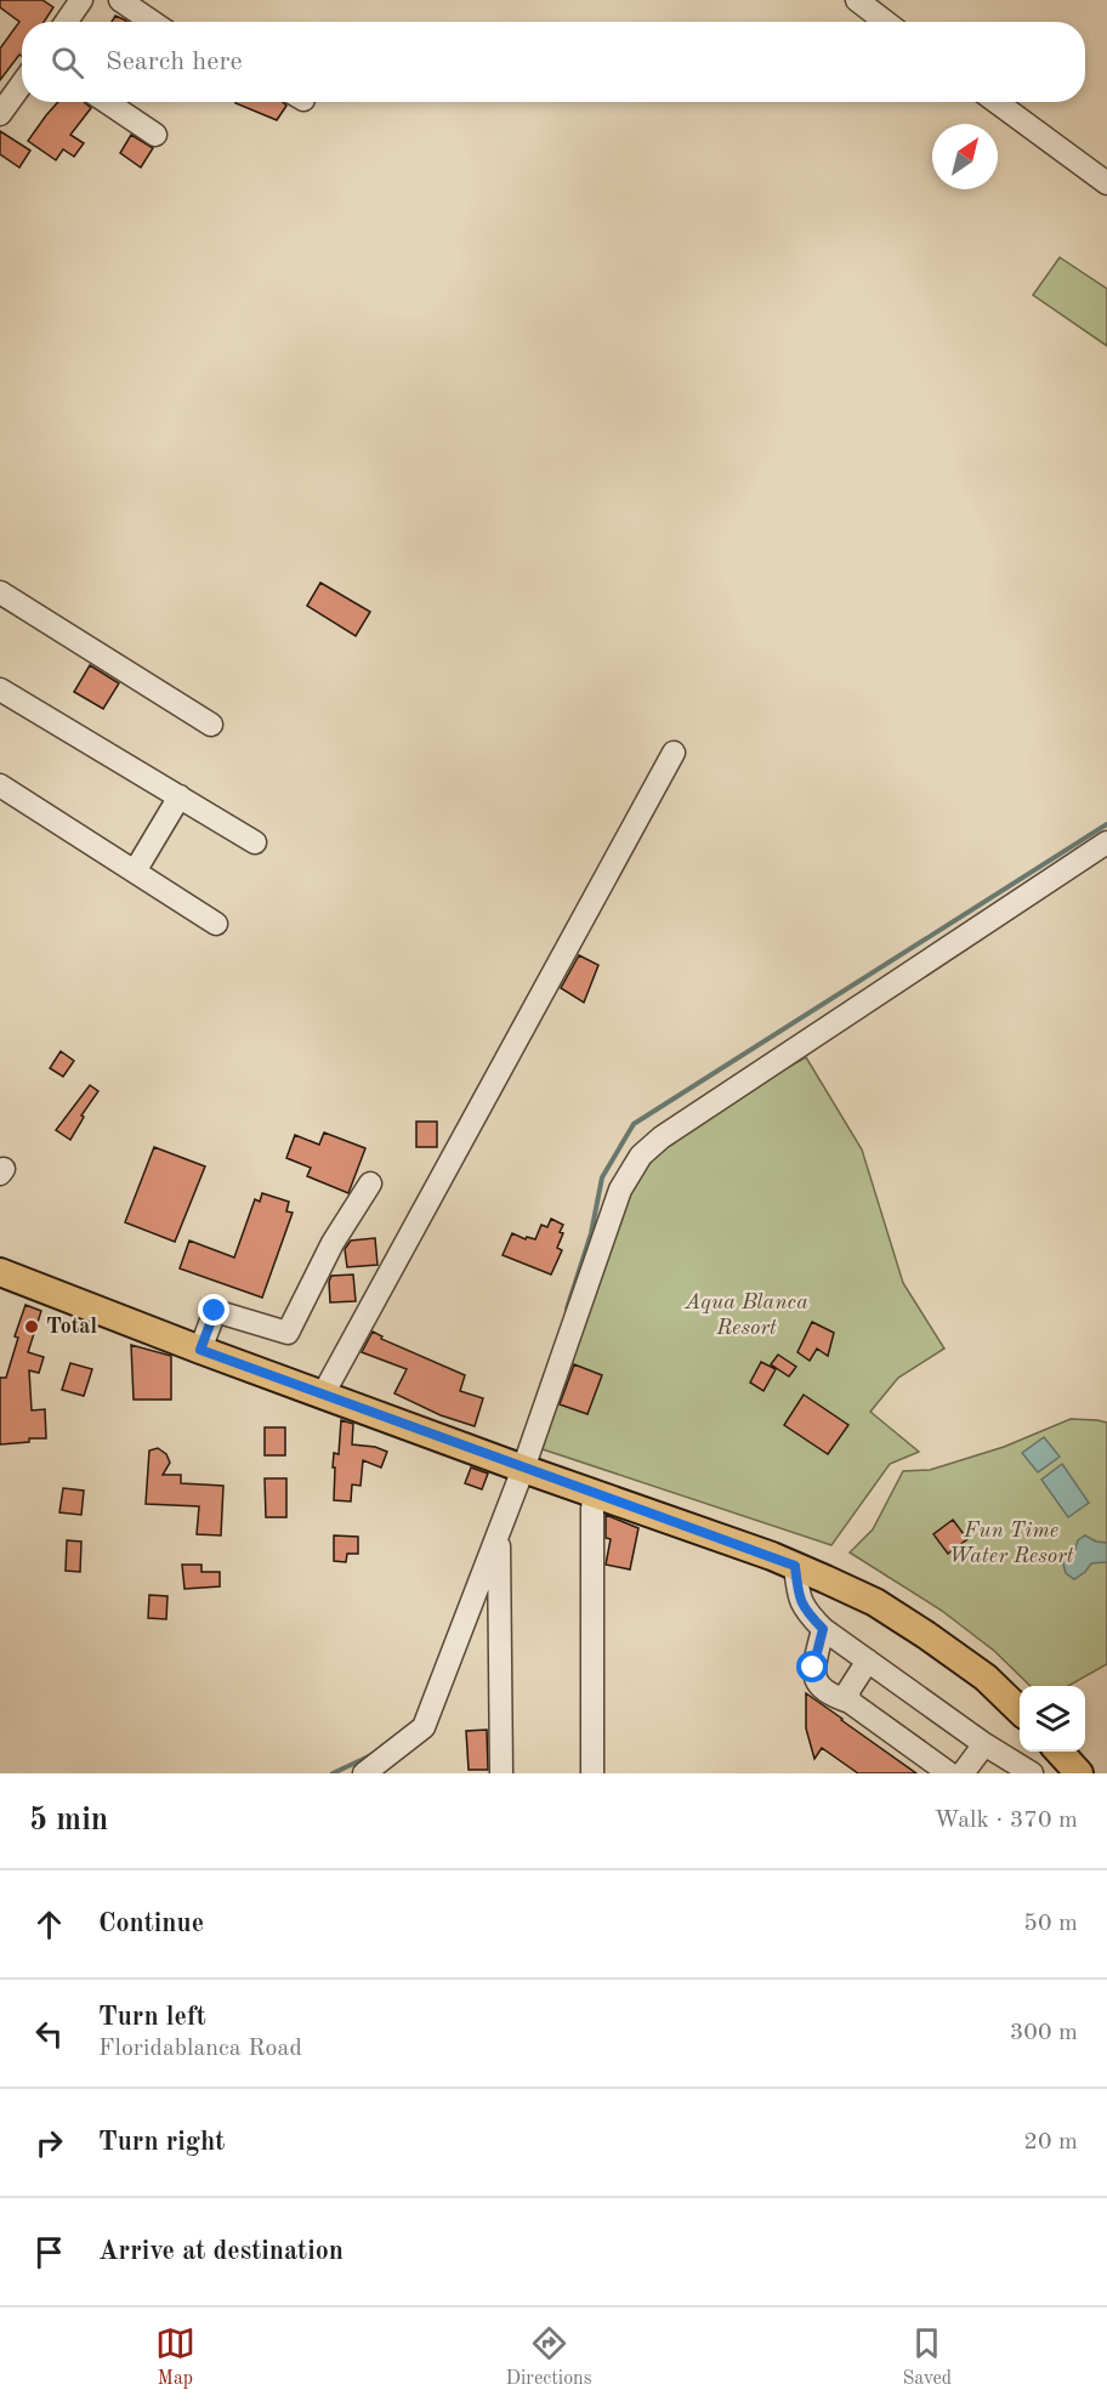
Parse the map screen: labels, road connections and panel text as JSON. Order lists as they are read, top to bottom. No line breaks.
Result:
{"parks":["Aqua Blanca Resort","Fun Time Water Resort"],"places":["Total"],"north":"top right","page":{"search":"Search here","heading":["5 min","Walk · 370 m"],"list":[["Continue","50 m"],["Turn left","Floridablanca Road","300 m"],["Turn right","20 m"],"Arrive at destination"],"nav":["Map","Directions","Saved"]}}
